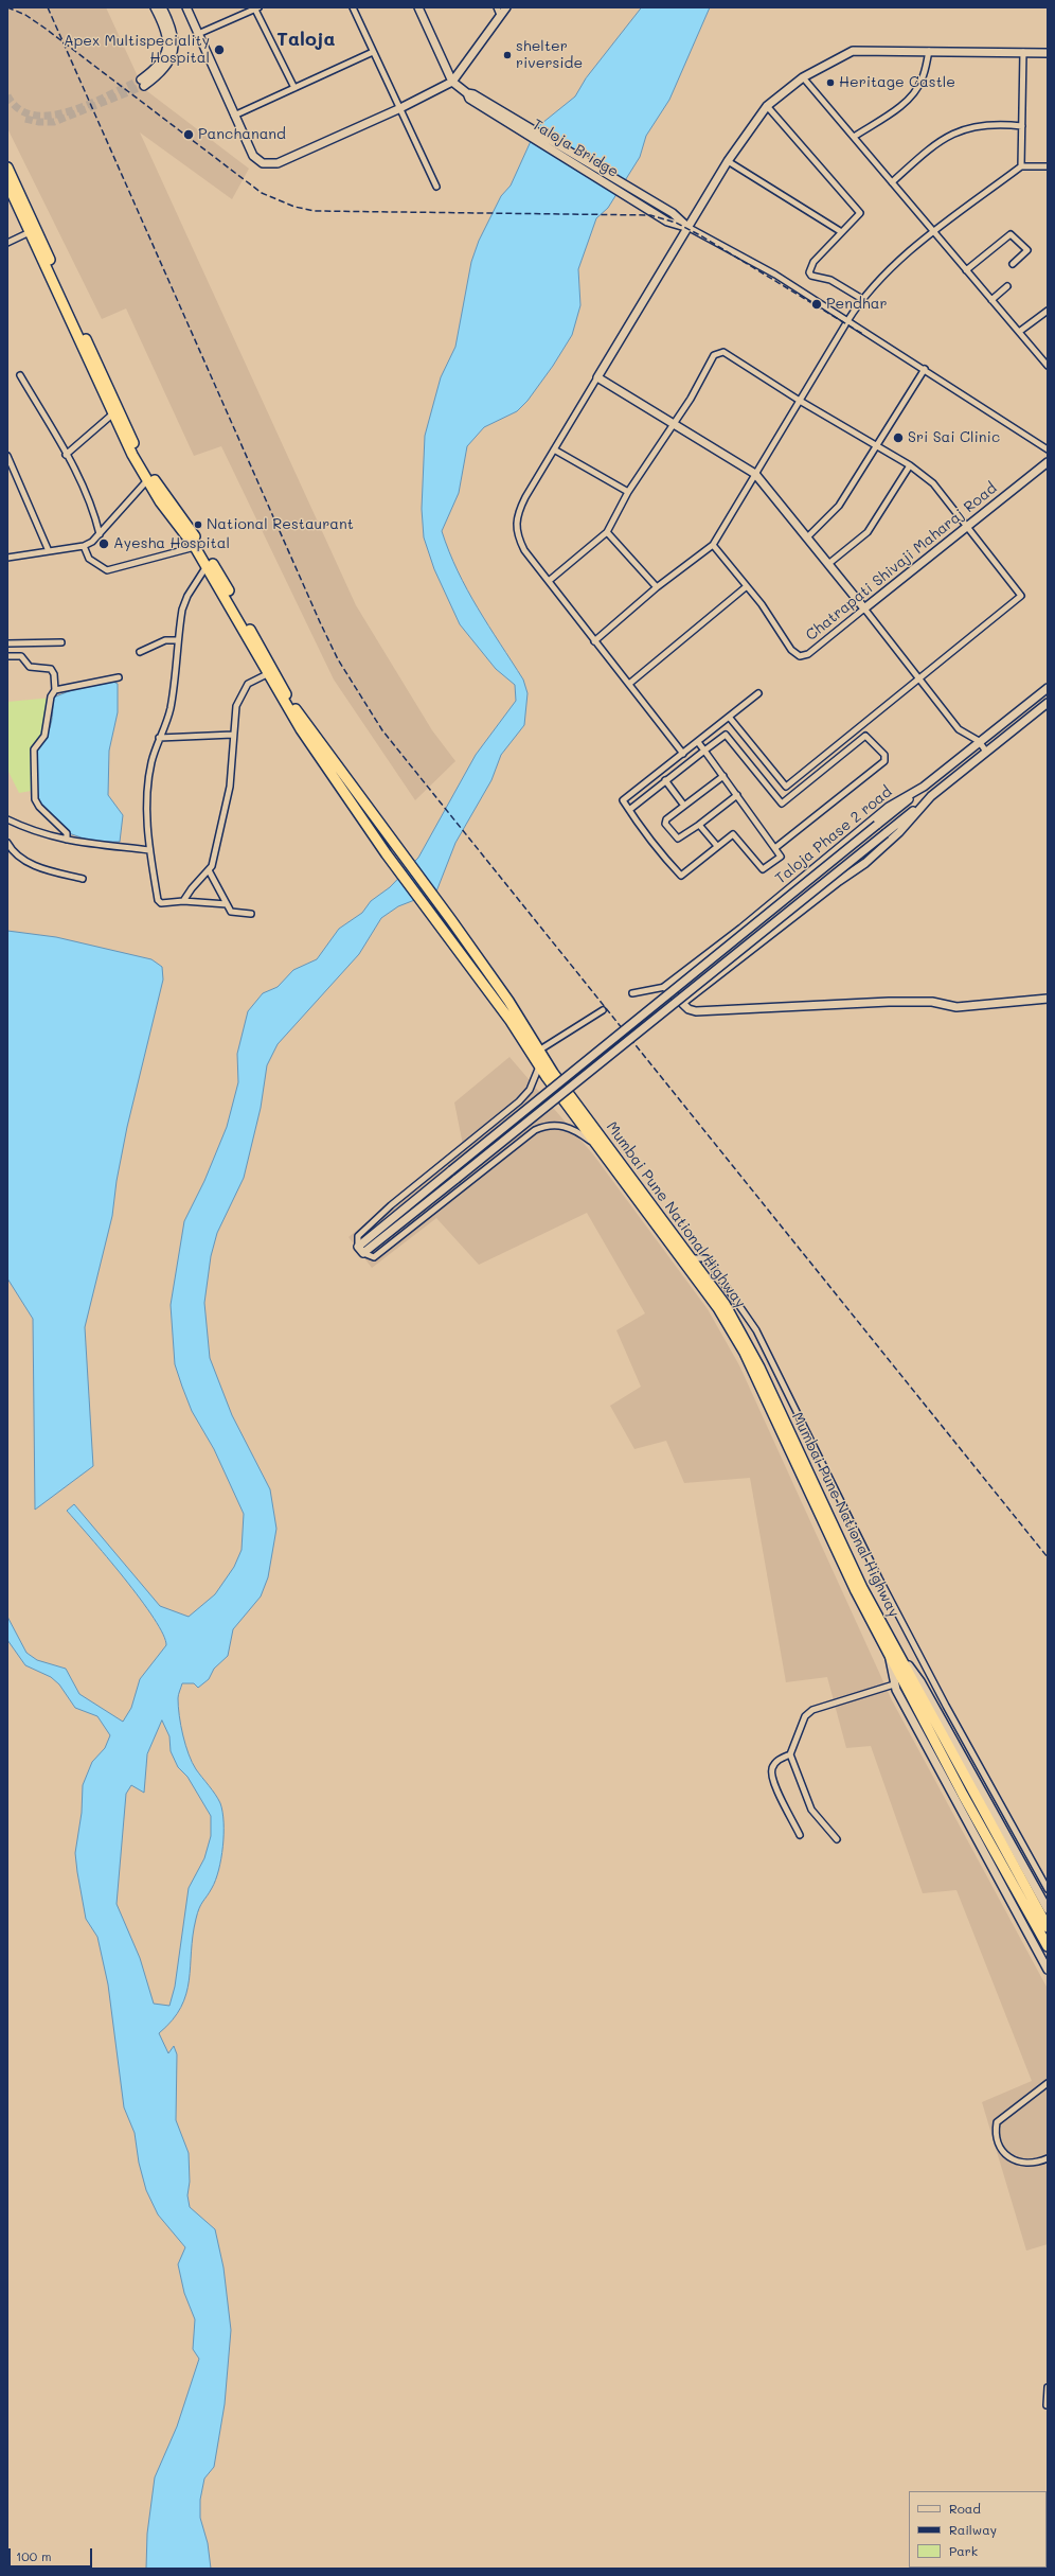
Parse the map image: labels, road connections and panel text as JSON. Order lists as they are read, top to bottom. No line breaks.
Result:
{"streets":{"highway":["Mumbai Pune National Highway"],"street":["Taloja Bridge","Chatrapati Shivaji Maharaj Road","Taloja Phase 2 road"]},"districts":["Taloja"],"places":["Apex Multispeciality Hospital","shelter riverside","Heritage Castle","Panchanand","Pendhar","Sri Sai Clinic","National Restaurant","Ayesha Hospital"],"legend":["Road","Railway","Park"],"scale_bar":"100 m"}
